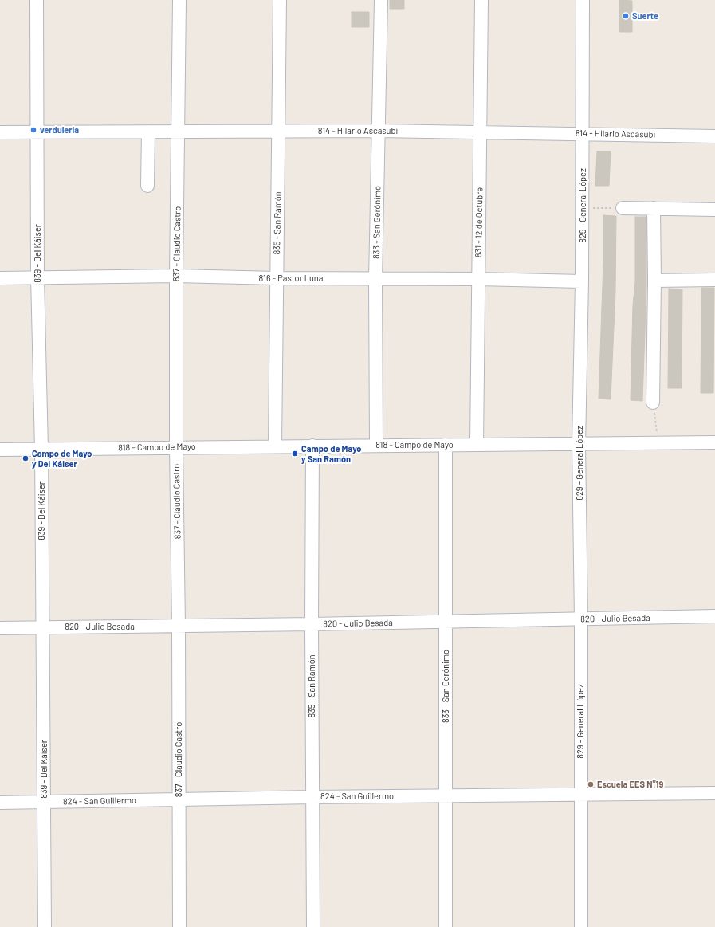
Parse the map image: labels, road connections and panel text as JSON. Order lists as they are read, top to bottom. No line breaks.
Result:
{"streets":{"street":["814 - Hilario Ascasubi","829 - General López","833 - San Gerónimo","831 - 12 de Octubre","835 - San Ramón","837 - Claudio Castro","839 - Del Káiser","816 - Pastor Luna","818 - Campo de Mayo","820 - Julio Besada","824 - San Guillermo"]},"crossings":[["814 - Hilario Ascasubi","829 - General López"],["814 - Hilario Ascasubi","833 - San Gerónimo"],["814 - Hilario Ascasubi","831 - 12 de Octubre"],["814 - Hilario Ascasubi","835 - San Ramón"],["814 - Hilario Ascasubi","837 - Claudio Castro"],["814 - Hilario Ascasubi","839 - Del Káiser"],["829 - General López","816 - Pastor Luna"],["829 - General López","818 - Campo de Mayo"],["829 - General López","820 - Julio Besada"],["829 - General López","824 - San Guillermo"],["833 - San Gerónimo","816 - Pastor Luna"],["833 - San Gerónimo","818 - Campo de Mayo"],["833 - San Gerónimo","820 - Julio Besada"],["833 - San Gerónimo","824 - San Guillermo"],["831 - 12 de Octubre","816 - Pastor Luna"],["831 - 12 de Octubre","818 - Campo de Mayo"],["835 - San Ramón","816 - Pastor Luna"],["835 - San Ramón","818 - Campo de Mayo"],["835 - San Ramón","820 - Julio Besada"],["835 - San Ramón","824 - San Guillermo"],["837 - Claudio Castro","816 - Pastor Luna"],["837 - Claudio Castro","818 - Campo de Mayo"],["837 - Claudio Castro","820 - Julio Besada"],["837 - Claudio Castro","824 - San Guillermo"],["839 - Del Káiser","816 - Pastor Luna"],["839 - Del Káiser","818 - Campo de Mayo"],["839 - Del Káiser","820 - Julio Besada"],["839 - Del Káiser","824 - San Guillermo"]],"places":["Suerte","verduleria","Campo de Mayo y San Ramón","Campo de Mayo y Del Káiser","Escuela EES N°19"]}
